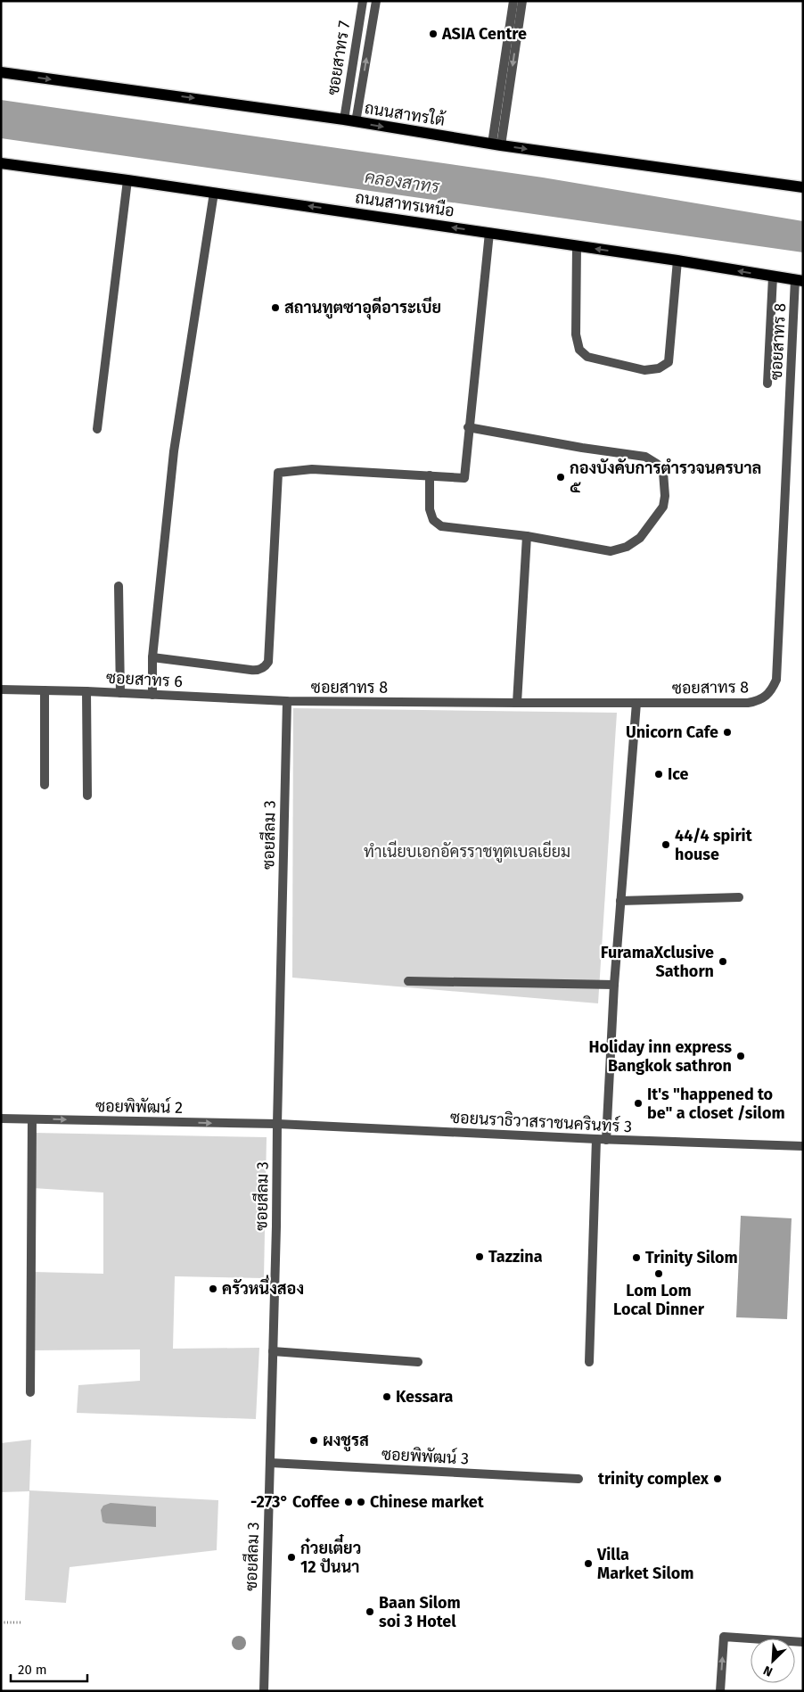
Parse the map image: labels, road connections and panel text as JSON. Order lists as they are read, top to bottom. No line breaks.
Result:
{"streets":{"main road":["ถนนสาทรใต้","ถนนสาทรเหนือ"],"street":["ซอยสาทร 7","ซอยสาทร 8","ซอยสาทร 6","ซอยสีลม 3","ซอยพิพัฒน์ 2","ซอยนราธิวาสราชนครินทร์ 3","ซอยพิพัฒน์ 3"]},"crossings":[["ซอยสาทร 7","ถนนสาทรใต้"],["ถนนสาทรเหนือ","ซอยสาทร 8"],["ซอยสาทร 8","ซอยสาทร 6"],["ซอยสาทร 8","ซอยสีลม 3"],["ซอยสาทร 6","ซอยสีลม 3"],["ซอยสีลม 3","ซอยพิพัฒน์ 2"],["ซอยสีลม 3","ซอยนราธิวาสราชนครินทร์ 3"],["ซอยสีลม 3","ซอยพิพัฒน์ 3"],["ซอยพิพัฒน์ 2","ซอยนราธิวาสราชนครินทร์ 3"]],"one_way":["ถนนสาทรใต้","ถนนสาทรเหนือ","ซอยพิพัฒน์ 2"],"water":["คลองสาทร"],"parks":["ทำเนียบเอกอัครราชทูตเบลเยียม"],"places":["ASIA Centre","สถานทูตซาอุดีอาระเบีย","กองบังคับการตำรวจนครบาล ๕","Unicorn Cafe","Ice","44/4 spirit house","FuramaXclusive Sathorn","Holiday inn express Bangkok sathron","It's \"happened to be\" a closet /silom","Tazzina","Trinity Silom","Lom Lom Local Dinner","ครัวหนึ่งสอง","Kessara","ผงชูรส","trinity complex","-273° Coffee","Chinese market","ก๋วยเตี๋ยว 12 ปันนา","Villa Market Silom","Baan Silom soi 3 Hotel"],"scale_bar":"20 m","north":"bottom left"}
